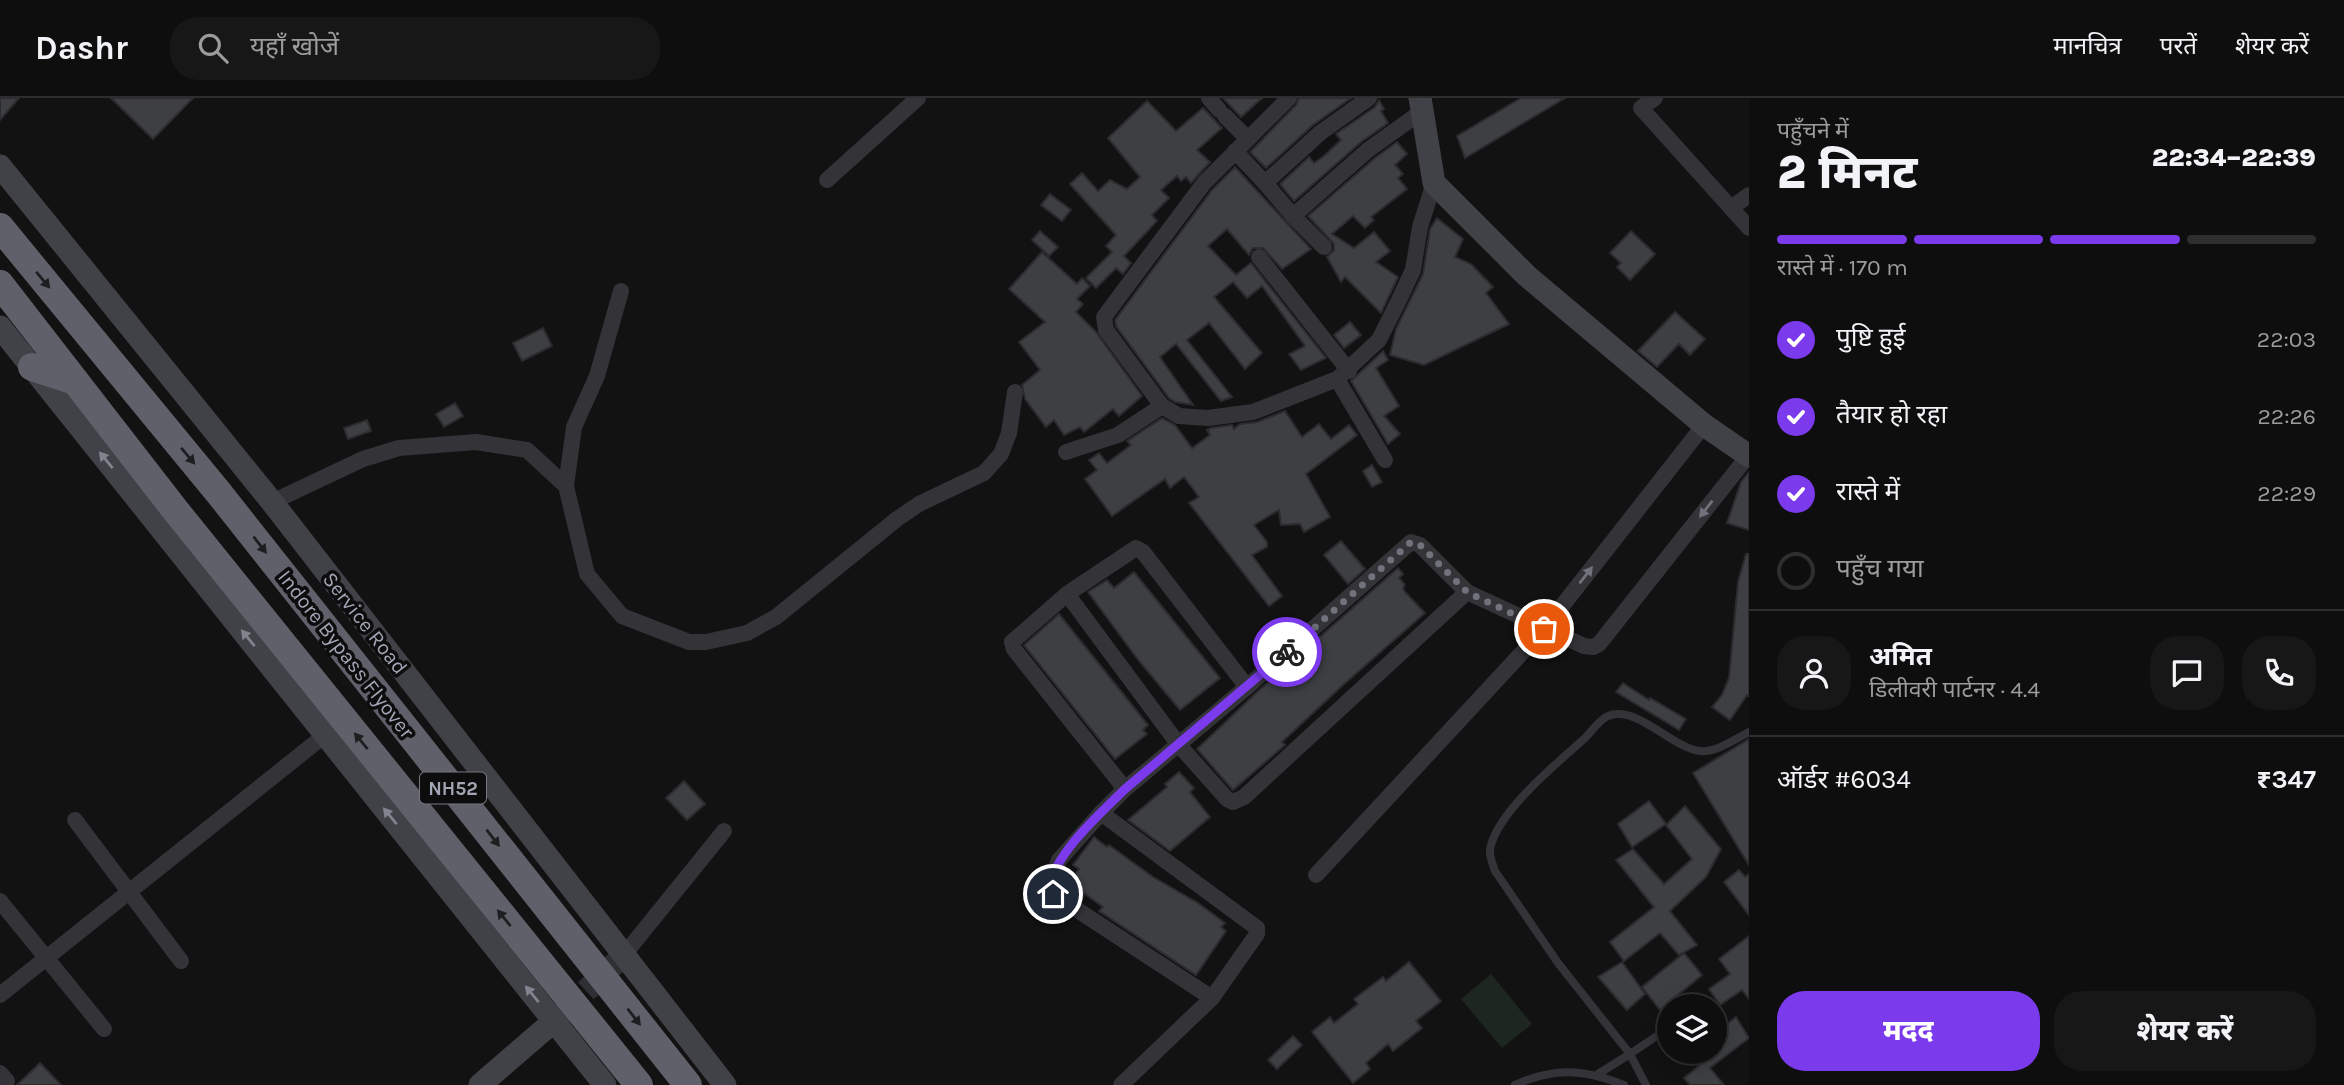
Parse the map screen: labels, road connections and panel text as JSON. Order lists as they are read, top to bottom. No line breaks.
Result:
{"streets":{"highway":["Indore Bypass Flyover","NH52"],"street":["Service Road"]},"page":{"header":"Dashr","search":"यहाँ खोजें","nav":["मानचित्र","परतें","शेयर करें"],"heading":["2 मिनट","पहुँचने में","22:34–22:39"],"panel":["अमित","डिलीवरी पार्टनर · 4.4","ऑर्डर #6034","₹347"],"bar":"रास्ते में · 170 m","list":[["पुष्टि हुई","22:03"],["तैयार हो रहा","22:26"],["रास्ते में","22:29"],"पहुँच गया"],"buttons":["मदद","शेयर करें"]}}
